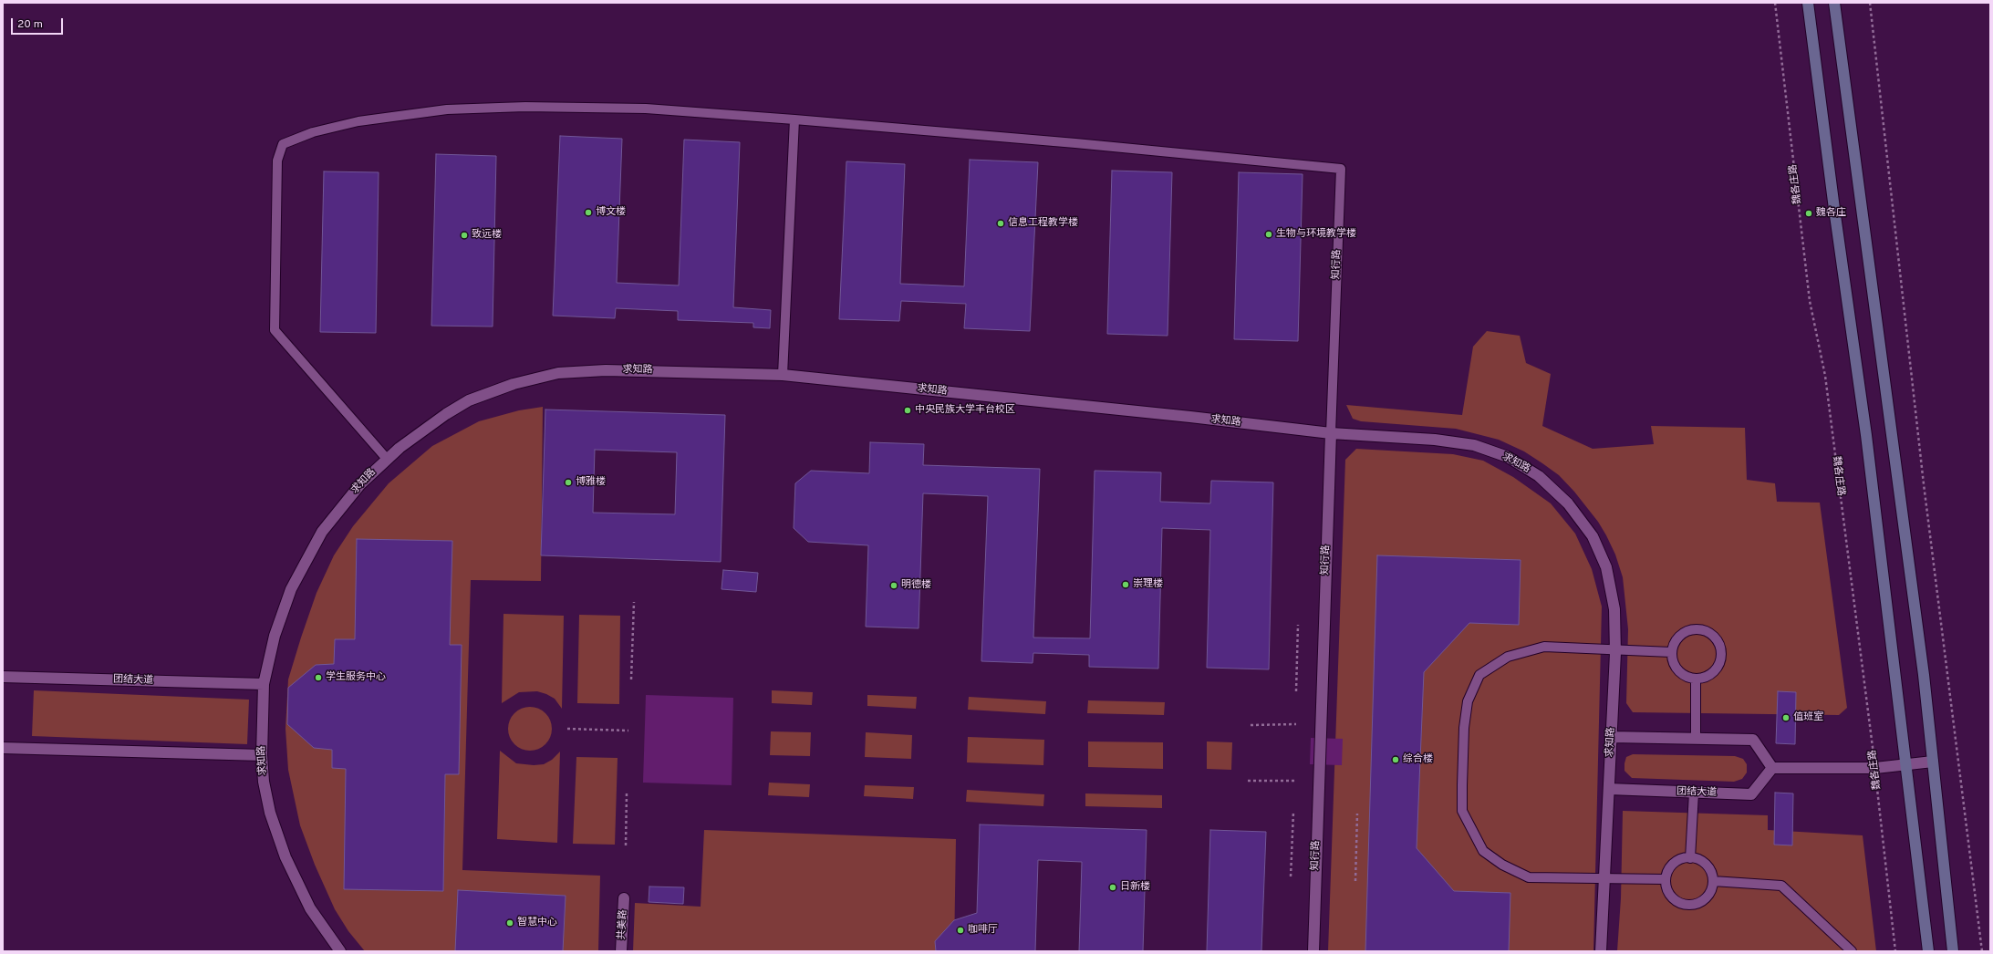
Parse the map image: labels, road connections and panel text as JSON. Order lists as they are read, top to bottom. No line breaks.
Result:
{"streets":{"street":["知行路","求知路","团结大道","共美路"],"path":["魏各庄路"]},"crossings":[["知行路","求知路"],["求知路","团结大道"]],"places":["博文楼","魏各庄","信息工程教学楼","生物与环境教学楼","致远楼","中央民族大学丰台校区","博雅楼","崇理楼","明德楼","学生服务中心","值班室","综合楼","日新楼","智慧中心","咖啡厅"],"scale_bar":"20 m"}
